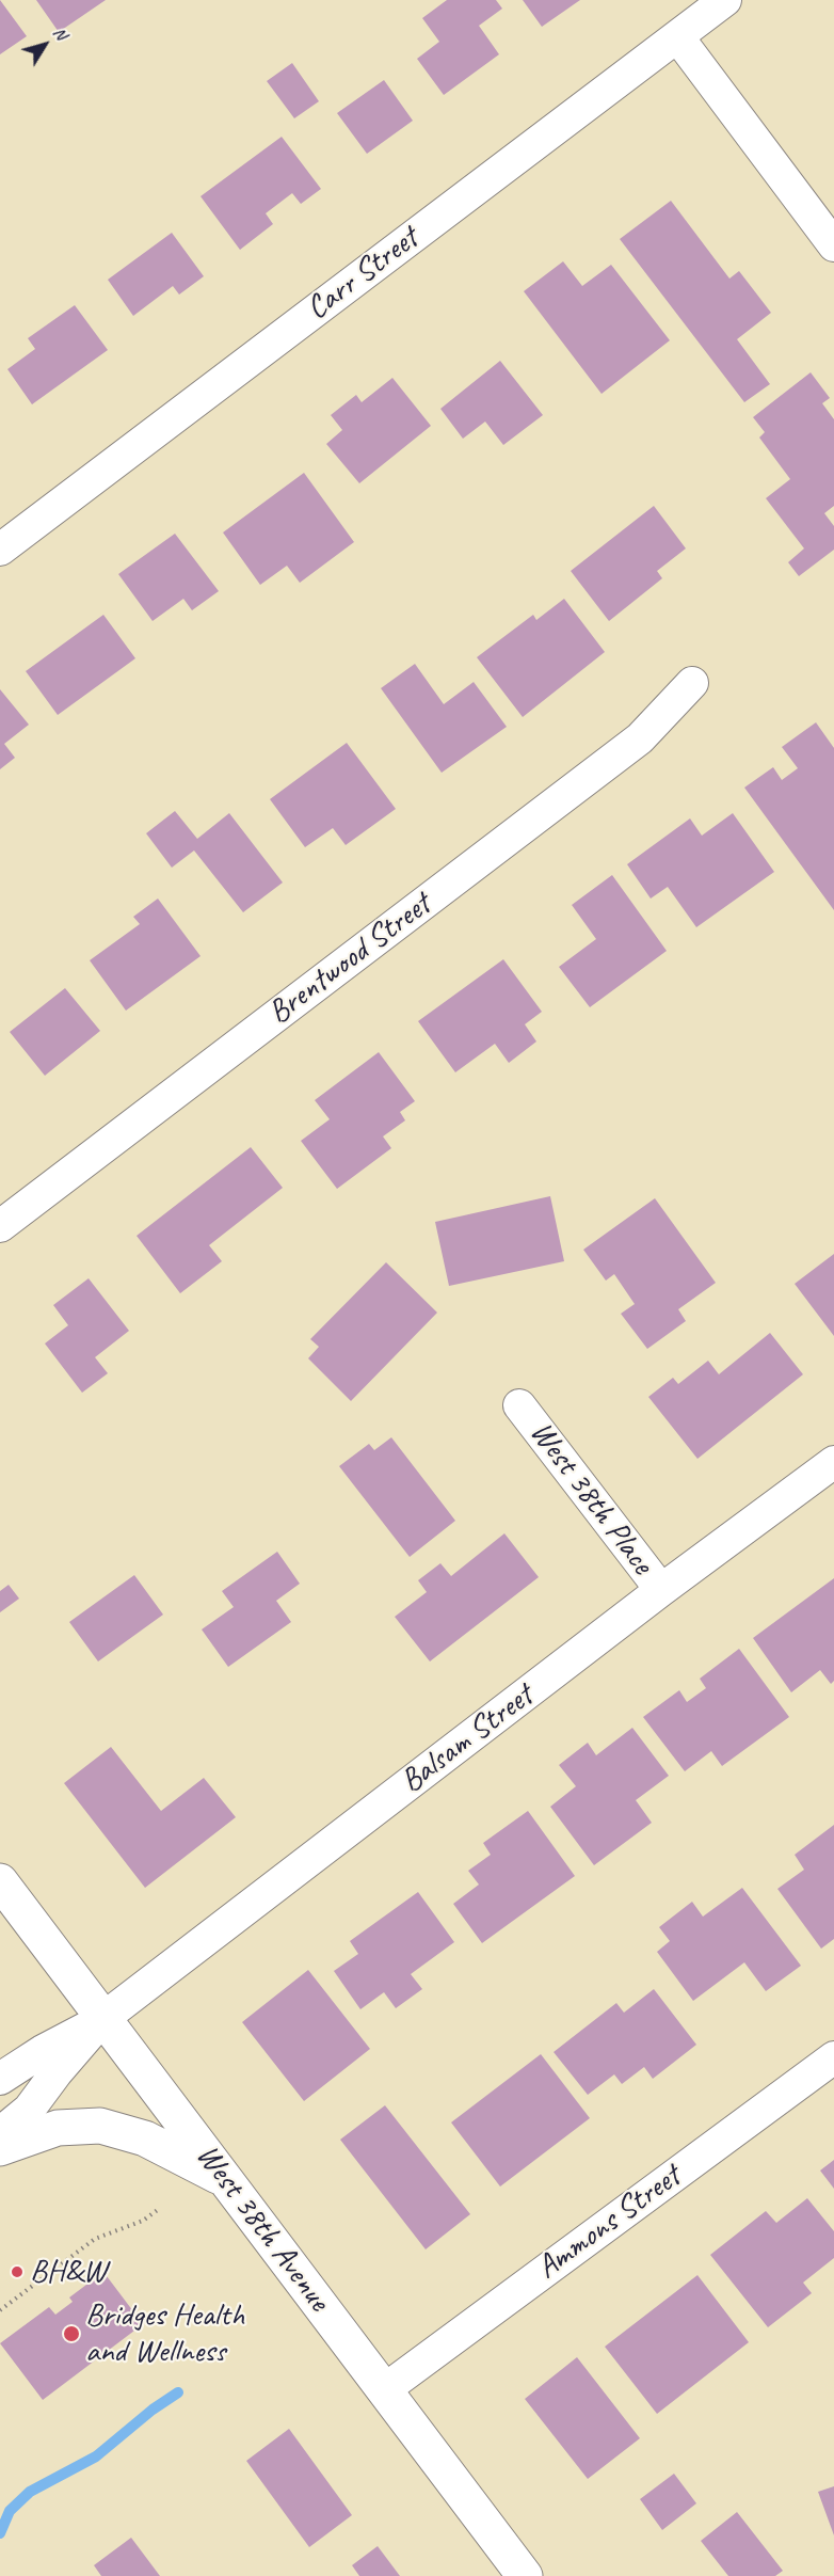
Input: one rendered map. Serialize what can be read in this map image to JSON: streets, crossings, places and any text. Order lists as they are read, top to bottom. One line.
{"streets":{"main road":["West 38th Avenue"],"street":["Carr Street","Brentwood Street","West 38th Place","Balsam Street","Ammons Street"]},"crossings":[["West 38th Place","Balsam Street"],["Balsam Street","West 38th Avenue"],["Ammons Street","West 38th Avenue"]],"places":["BH&W","Bridges Health and Wellness"],"north":"top right"}
